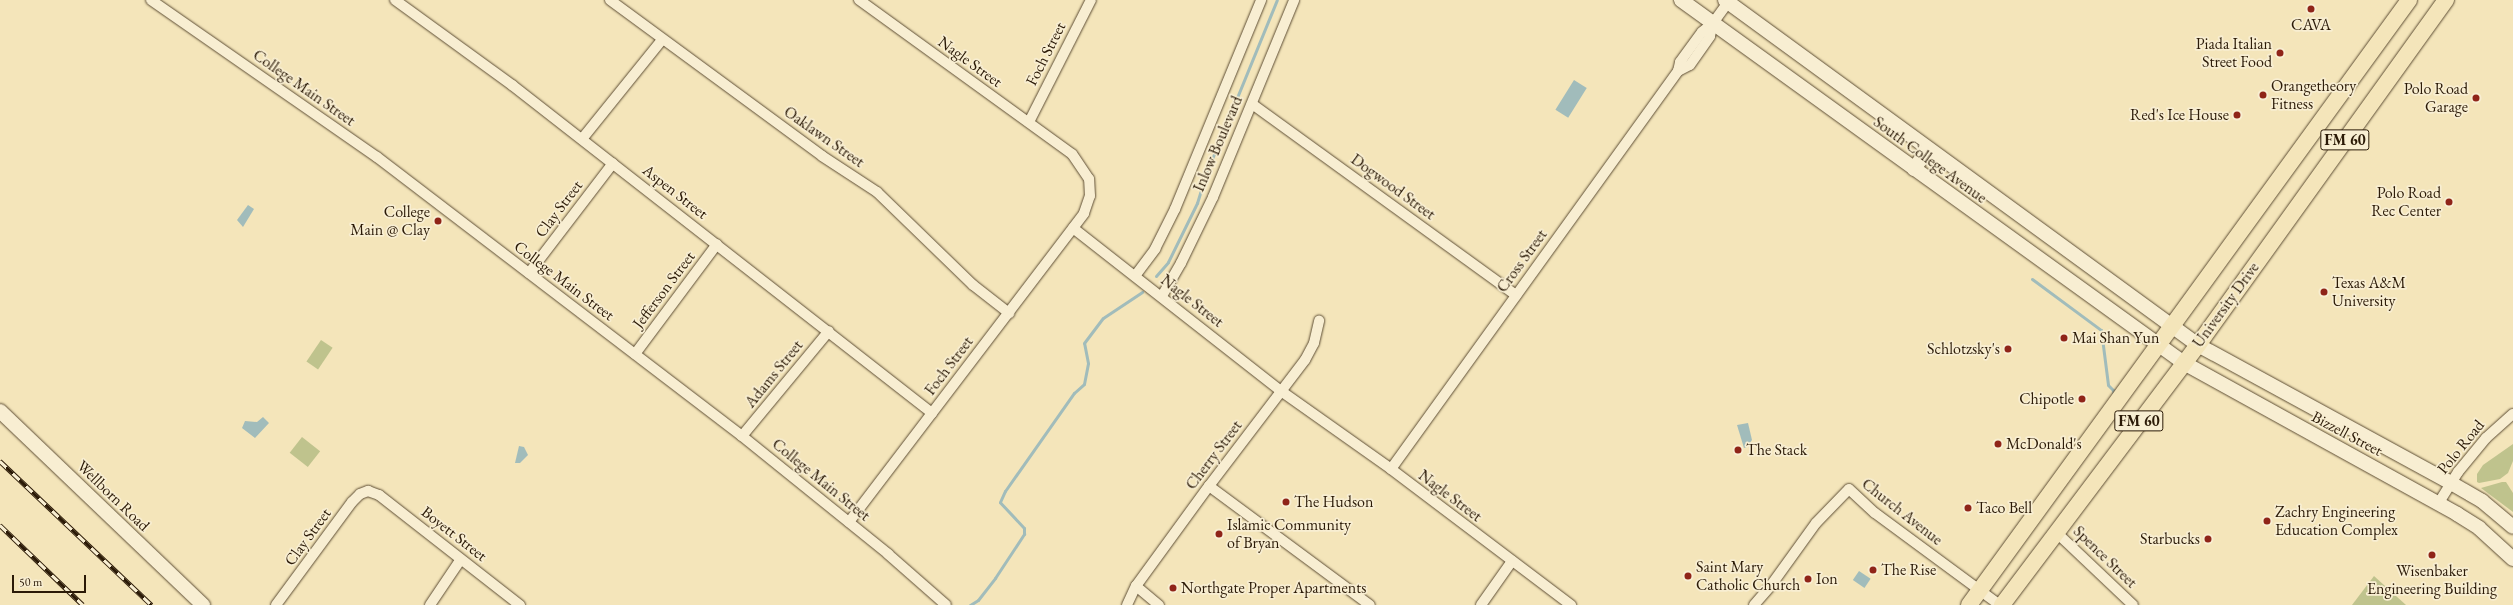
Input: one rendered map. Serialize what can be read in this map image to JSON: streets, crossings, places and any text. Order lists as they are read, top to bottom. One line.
{"streets":{"main road":["FM 60","South College Avenue","University Drive","Bizzell Street","Wellborn Road"],"street":["Foch Street","Nagle Street","College Main Street","Oaklawn Street","Inlow Boulevard","Dogwood Street","Aspen Street","Clay Street","Cross Street","Jefferson Street","Adams Street","Polo Road","Cherry Street","Church Avenue","Boyett Street","Spence Street"]},"crossings":[["Foch Street","Nagle Street"],["Foch Street","College Main Street"],["Foch Street","Oaklawn Street"],["Foch Street","Aspen Street"],["Nagle Street","Inlow Boulevard"],["Nagle Street","Cross Street"],["Nagle Street","Cherry Street"],["College Main Street","Clay Street"],["College Main Street","Jefferson Street"],["College Main Street","Adams Street"],["Inlow Boulevard","Dogwood Street"],["South College Avenue","Cross Street"],["South College Avenue","University Drive"],["South College Avenue","Bizzell Street"],["Dogwood Street","Cross Street"],["Aspen Street","Clay Street"],["Aspen Street","Jefferson Street"],["Aspen Street","Adams Street"],["Clay Street","Boyett Street"],["University Drive","Bizzell Street"],["University Drive","Church Avenue"],["University Drive","Spence Street"],["Bizzell Street","Polo Road"]],"places":["CAVA","Piada Italian Street Food","Orangetheory Fitness","Polo Road Garage","Red's Ice House","Polo Road Rec Center","College Main @ Clay","Texas A&M University","Mai Shan Yun","Schlotzsky's","Chipotle","McDonald's","The Stack","The Hudson","Taco Bell","Zachry Engineering Education Complex","Islamic Community of Bryan","Starbucks","Wisenbaker Engineering Building","The Rise","Saint Mary Catholic Church","Ion","Northgate Proper Apartments"],"scale_bar":"50 m"}
